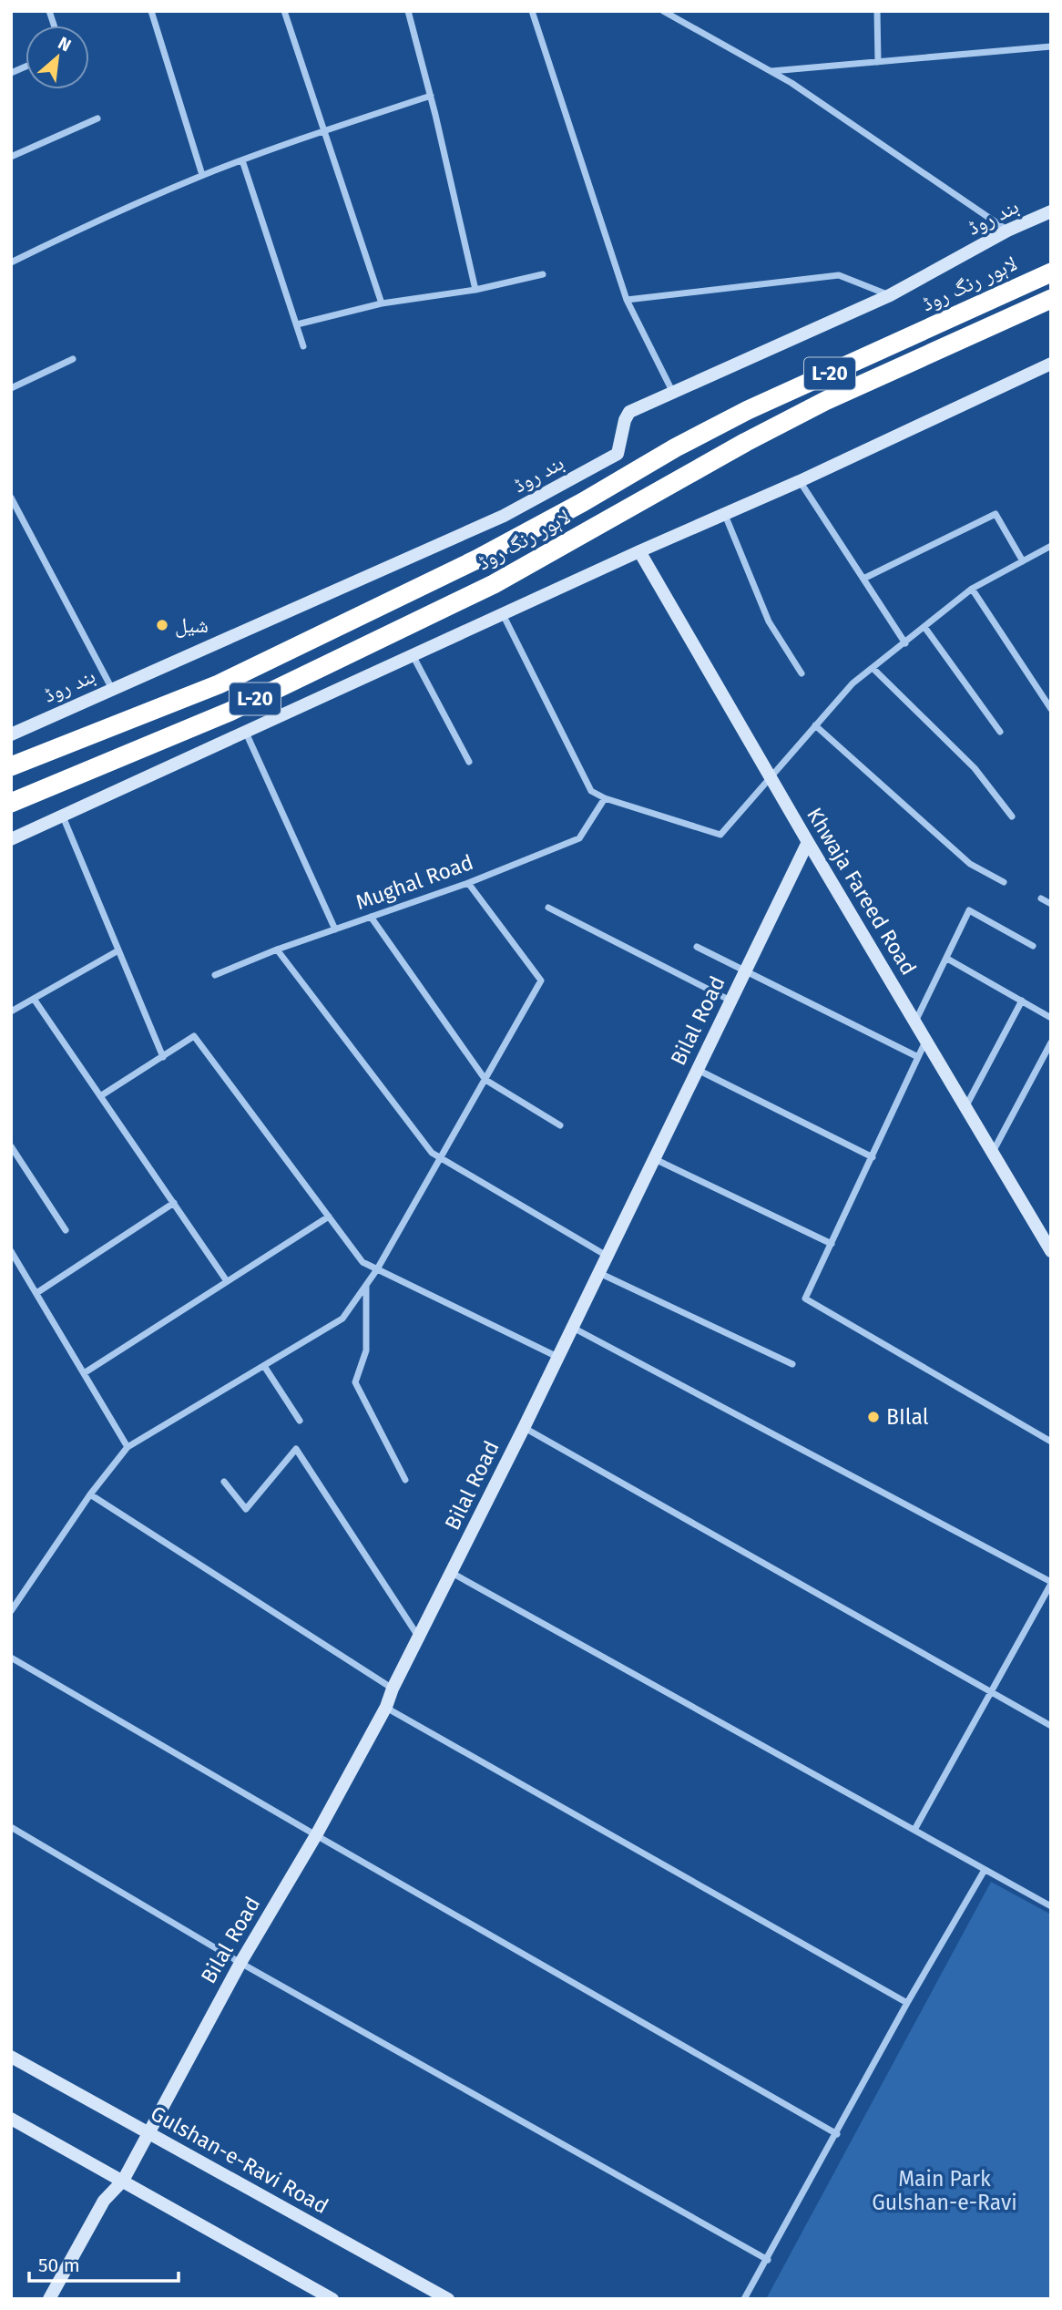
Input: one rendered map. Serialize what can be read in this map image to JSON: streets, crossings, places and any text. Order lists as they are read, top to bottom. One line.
{"streets":{"highway":["لاہور رنگ روڈ","L-20"],"main road":["بند روڈ","Khwaja Fareed Road","Bilal Road","Gulshan-e-Ravi Road"],"street":["Mughal Road"]},"crossings":[["Khwaja Fareed Road","Bilal Road"],["Bilal Road","Gulshan-e-Ravi Road"]],"parks":["Main Park Gulshan-e-Ravi"],"places":["شیل","BIlal"],"scale_bar":"50 m","north":"top right"}
